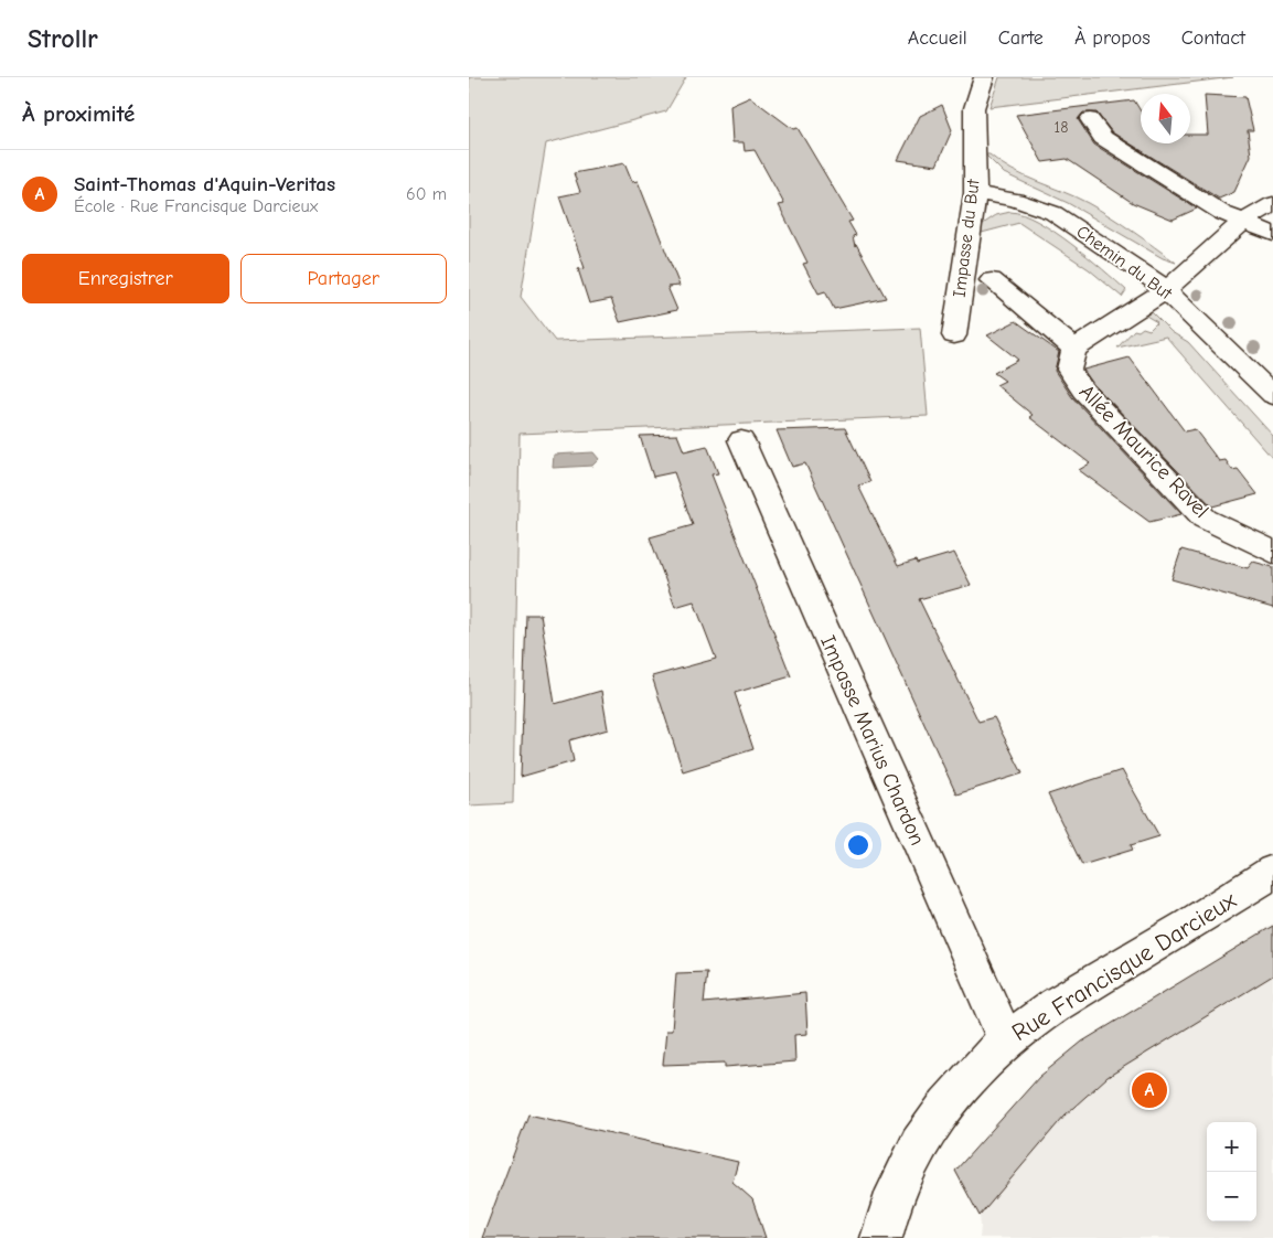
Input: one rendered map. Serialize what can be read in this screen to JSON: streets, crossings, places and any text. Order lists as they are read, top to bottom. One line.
{"streets":{"street":["Impasse du But","Chemin du But","Allée Maurice Ravel","Impasse Marius Chardon","Rue Francisque Darcieux"]},"crossings":[["Impasse du But","Chemin du But"],["Impasse Marius Chardon","Rue Francisque Darcieux"]],"house_numbers":["18"],"north":"top","page":{"header":"Strollr","nav":["Accueil","Carte","À propos","Contact"],"heading":"À proximité","list":[{"mark":"A","name":"Saint-Thomas d'Aquin-Veritas","note":"École · Rue Francisque Darcieux","value":"60 m"}],"buttons":["Enregistrer","Partager"],"pins":"A","map_buttons":["+","−"]}}
